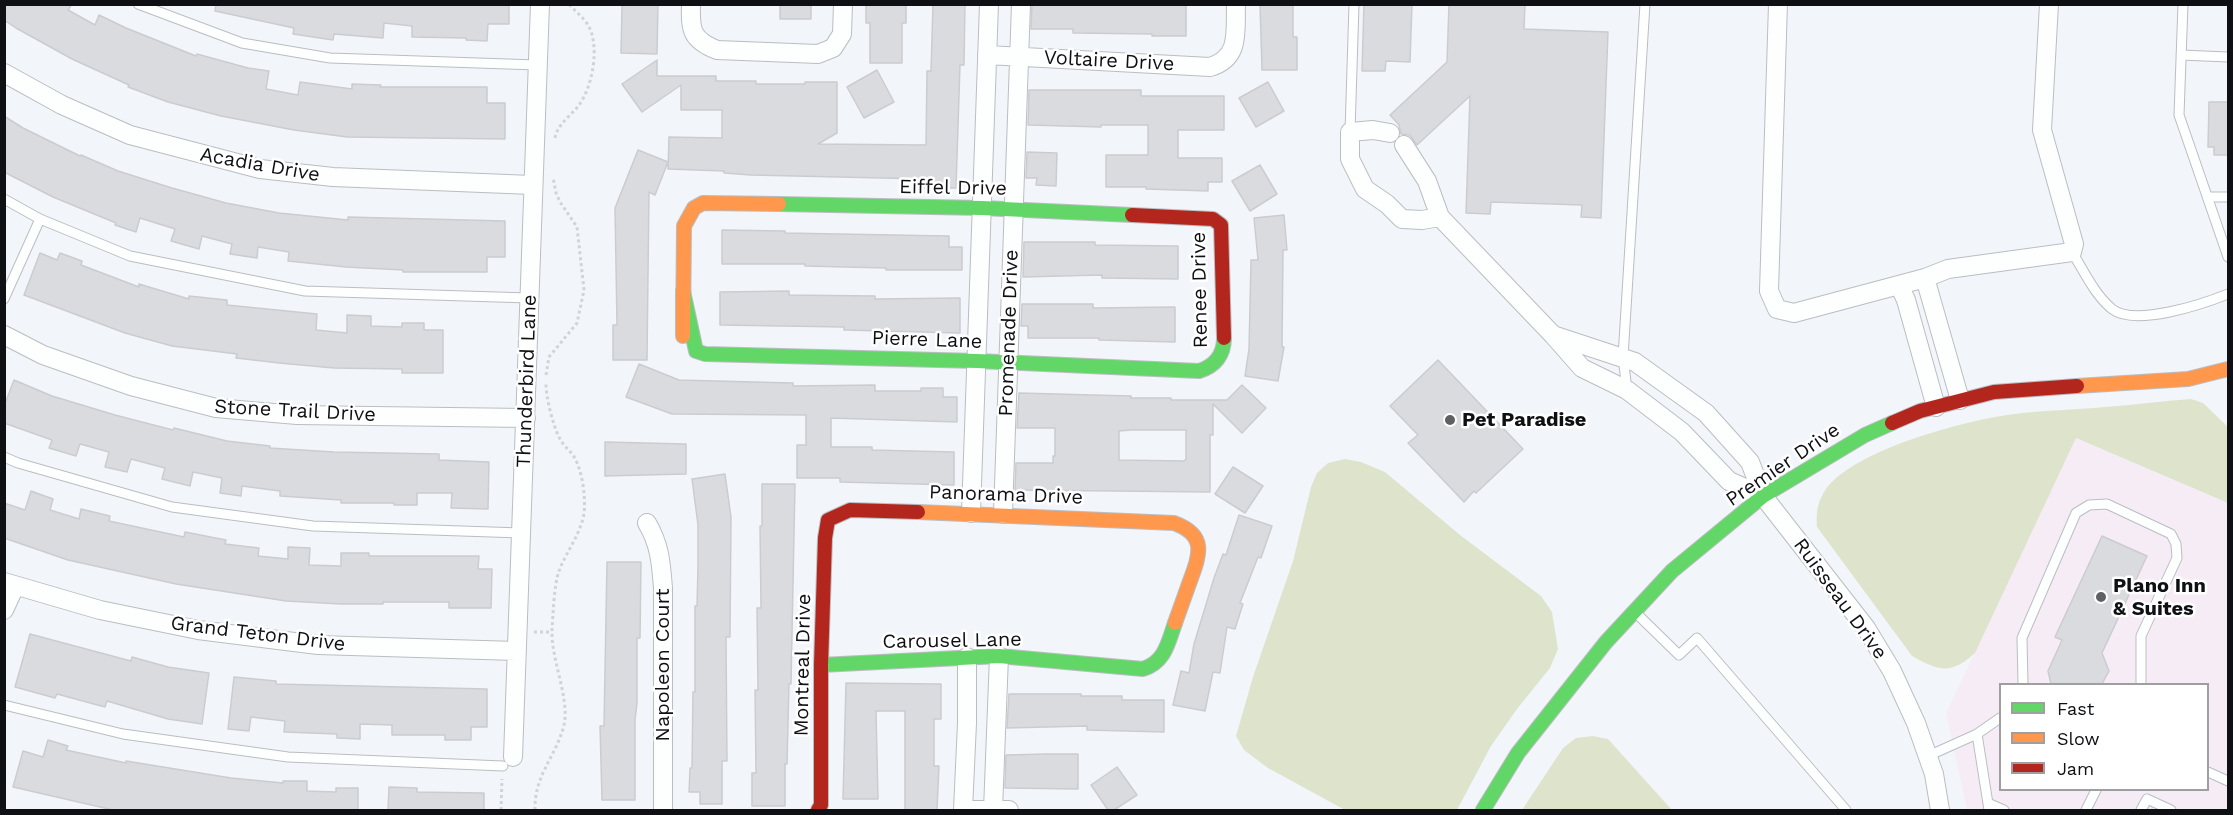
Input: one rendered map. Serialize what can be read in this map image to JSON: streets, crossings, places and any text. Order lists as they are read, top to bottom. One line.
{"streets":{"street":["Voltaire Drive","Acadia Drive","Eiffel Drive","Renee Drive","Promenade Drive","Pierre Lane","Thunderbird Lane","Stone Trail Drive","Premier Drive","Panorama Drive","Ruisseau Drive","Grand Teton Drive","Carousel Lane","Napoleon Court","Montreal Drive"]},"crossings":[["Voltaire Drive","Promenade Drive"],["Acadia Drive","Thunderbird Lane"],["Eiffel Drive","Renee Drive"],["Eiffel Drive","Promenade Drive"],["Eiffel Drive","Pierre Lane"],["Renee Drive","Pierre Lane"],["Promenade Drive","Pierre Lane"],["Promenade Drive","Panorama Drive"],["Thunderbird Lane","Stone Trail Drive"],["Thunderbird Lane","Grand Teton Drive"],["Premier Drive","Ruisseau Drive"],["Panorama Drive","Carousel Lane"],["Panorama Drive","Montreal Drive"],["Carousel Lane","Montreal Drive"]],"places":["Pet Paradise","Plano Inn & Suites"],"legend":["Fast","Slow","Jam"]}
